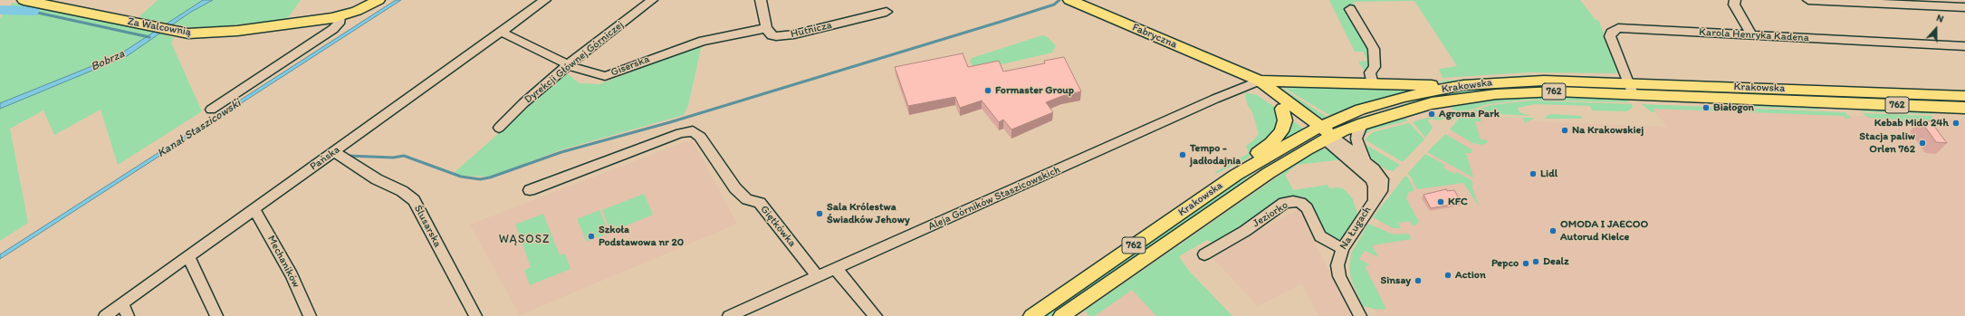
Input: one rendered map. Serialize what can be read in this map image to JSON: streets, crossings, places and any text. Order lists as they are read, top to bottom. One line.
{"streets":{"main road":["Za Walcownią","Fabryczna","Krakowska","762"],"street":["Hutnicza","Karola Henryka Kadena","Dyrekcji Głównej Górniczej","Giserska","Pańska","Aleja Górników Staszicowskich","Jeziorko","Ślusarska","Giętkówka","Na Ługach","Mechaników"]},"crossings":[["Hutnicza","Giserska"],["Karola Henryka Kadena","Krakowska"],["Fabryczna","Krakowska"],["Fabryczna","Aleja Górników Staszicowskich"],["Fabryczna","Na Ługach"],["Dyrekcji Głównej Górniczej","Giserska"],["Giserska","Pańska"],["Krakowska","Na Ługach"],["Pańska","Ślusarska"],["Pańska","Mechaników"],["Aleja Górników Staszicowskich","Giętkówka"],["Jeziorko","Na Ługach"]],"districts":["WĄSOSZ"],"water":["Bobrza","Kanał Staszicowski"],"places":["Formaster Group","Białogon","Agroma Park","Kebab Mido 24h","Na Krakowskiej","Stacja paliw Orlen 762","Tempo - jadłodajnia","Lidl","KFC","Sala Królestwa Świadków Jehowy","OMODA I JAECOO Autorud Kielce","Szkoła Podstawowa nr 20","Dealz","Pepco","Action","Sinsay"],"north":"top"}
